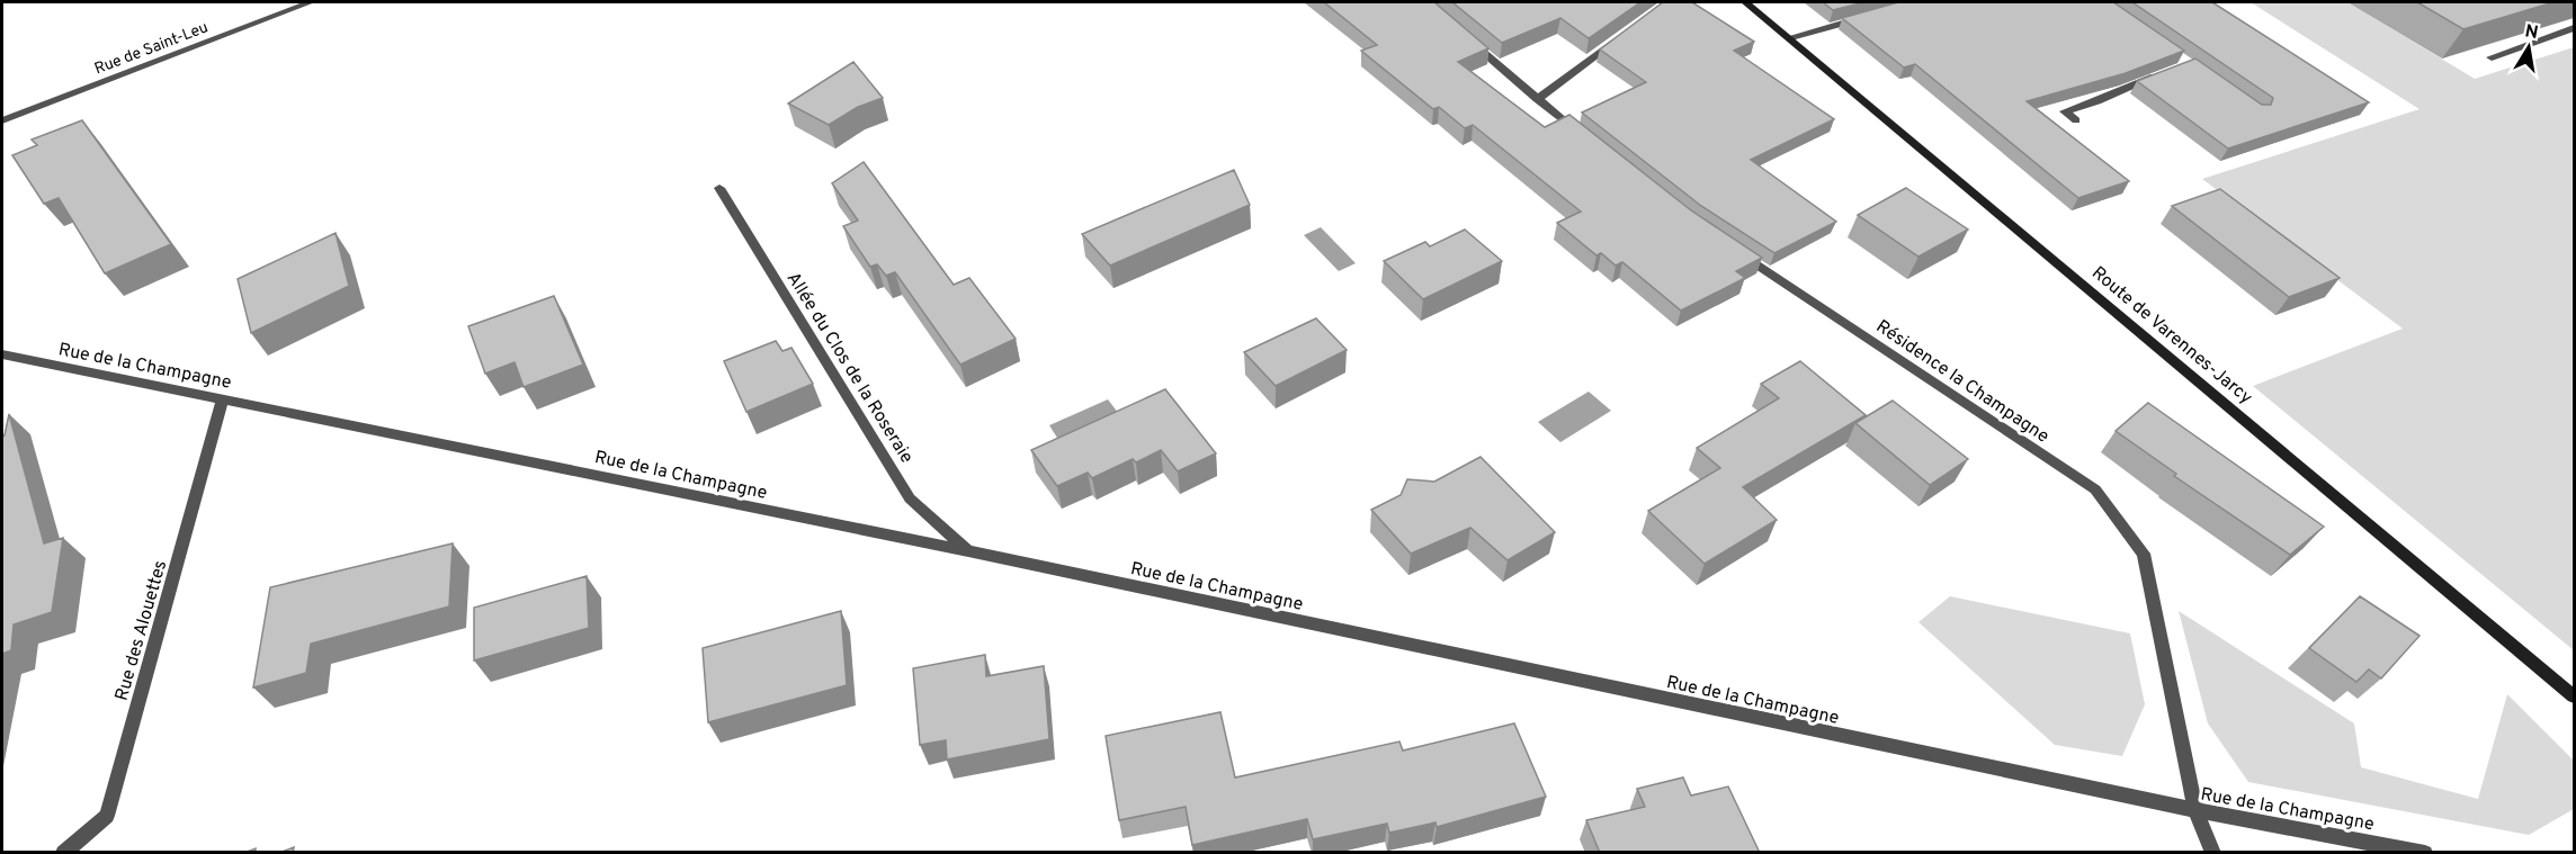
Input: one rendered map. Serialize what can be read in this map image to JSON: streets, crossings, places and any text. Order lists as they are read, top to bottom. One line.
{"streets":{"street":["Rue de Saint-Leu","Route de Varennes-Jarcy","Rue de la Champagne","Allée du Clos de la Roseraie","Résidence la Champagne","Rue des Alouettes"]},"crossings":[["Rue de la Champagne","Allée du Clos de la Roseraie"],["Rue de la Champagne","Résidence la Champagne"],["Rue de la Champagne","Rue des Alouettes"]],"north":"top"}
